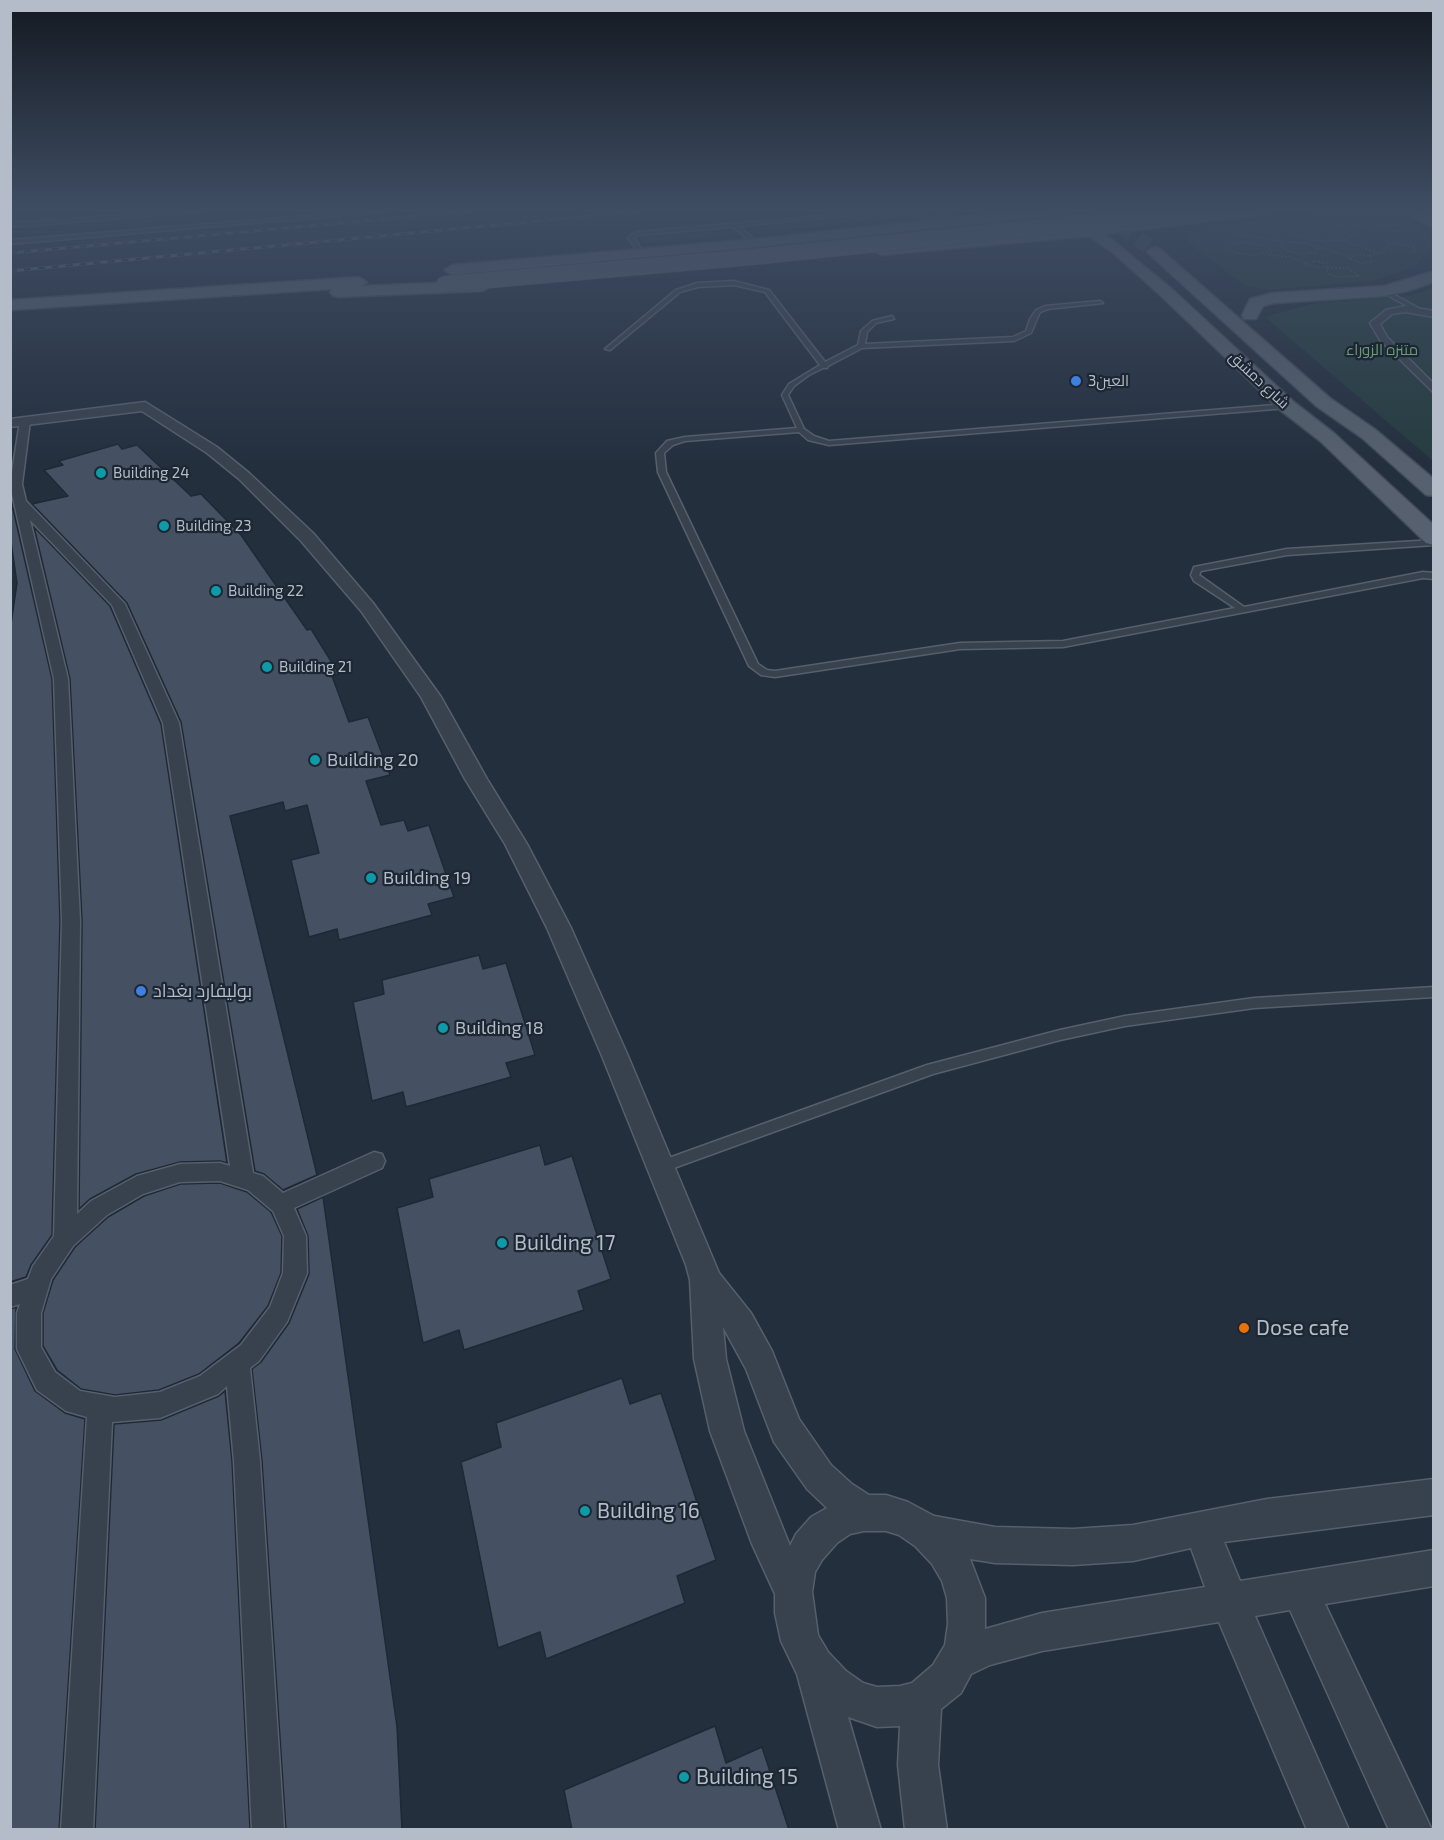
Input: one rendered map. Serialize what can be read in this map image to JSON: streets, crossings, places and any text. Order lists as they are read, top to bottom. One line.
{"streets":{"main road":["شارع دمشق"]},"parks":["متنزه الزوراء"],"places":["العين3","Building 24","Building 23","Building 22","Building 21","Building 20","Building 19","بوليفارد بغداد","Building 18","Building 17","Dose cafe","Building 16","Building 15"]}
